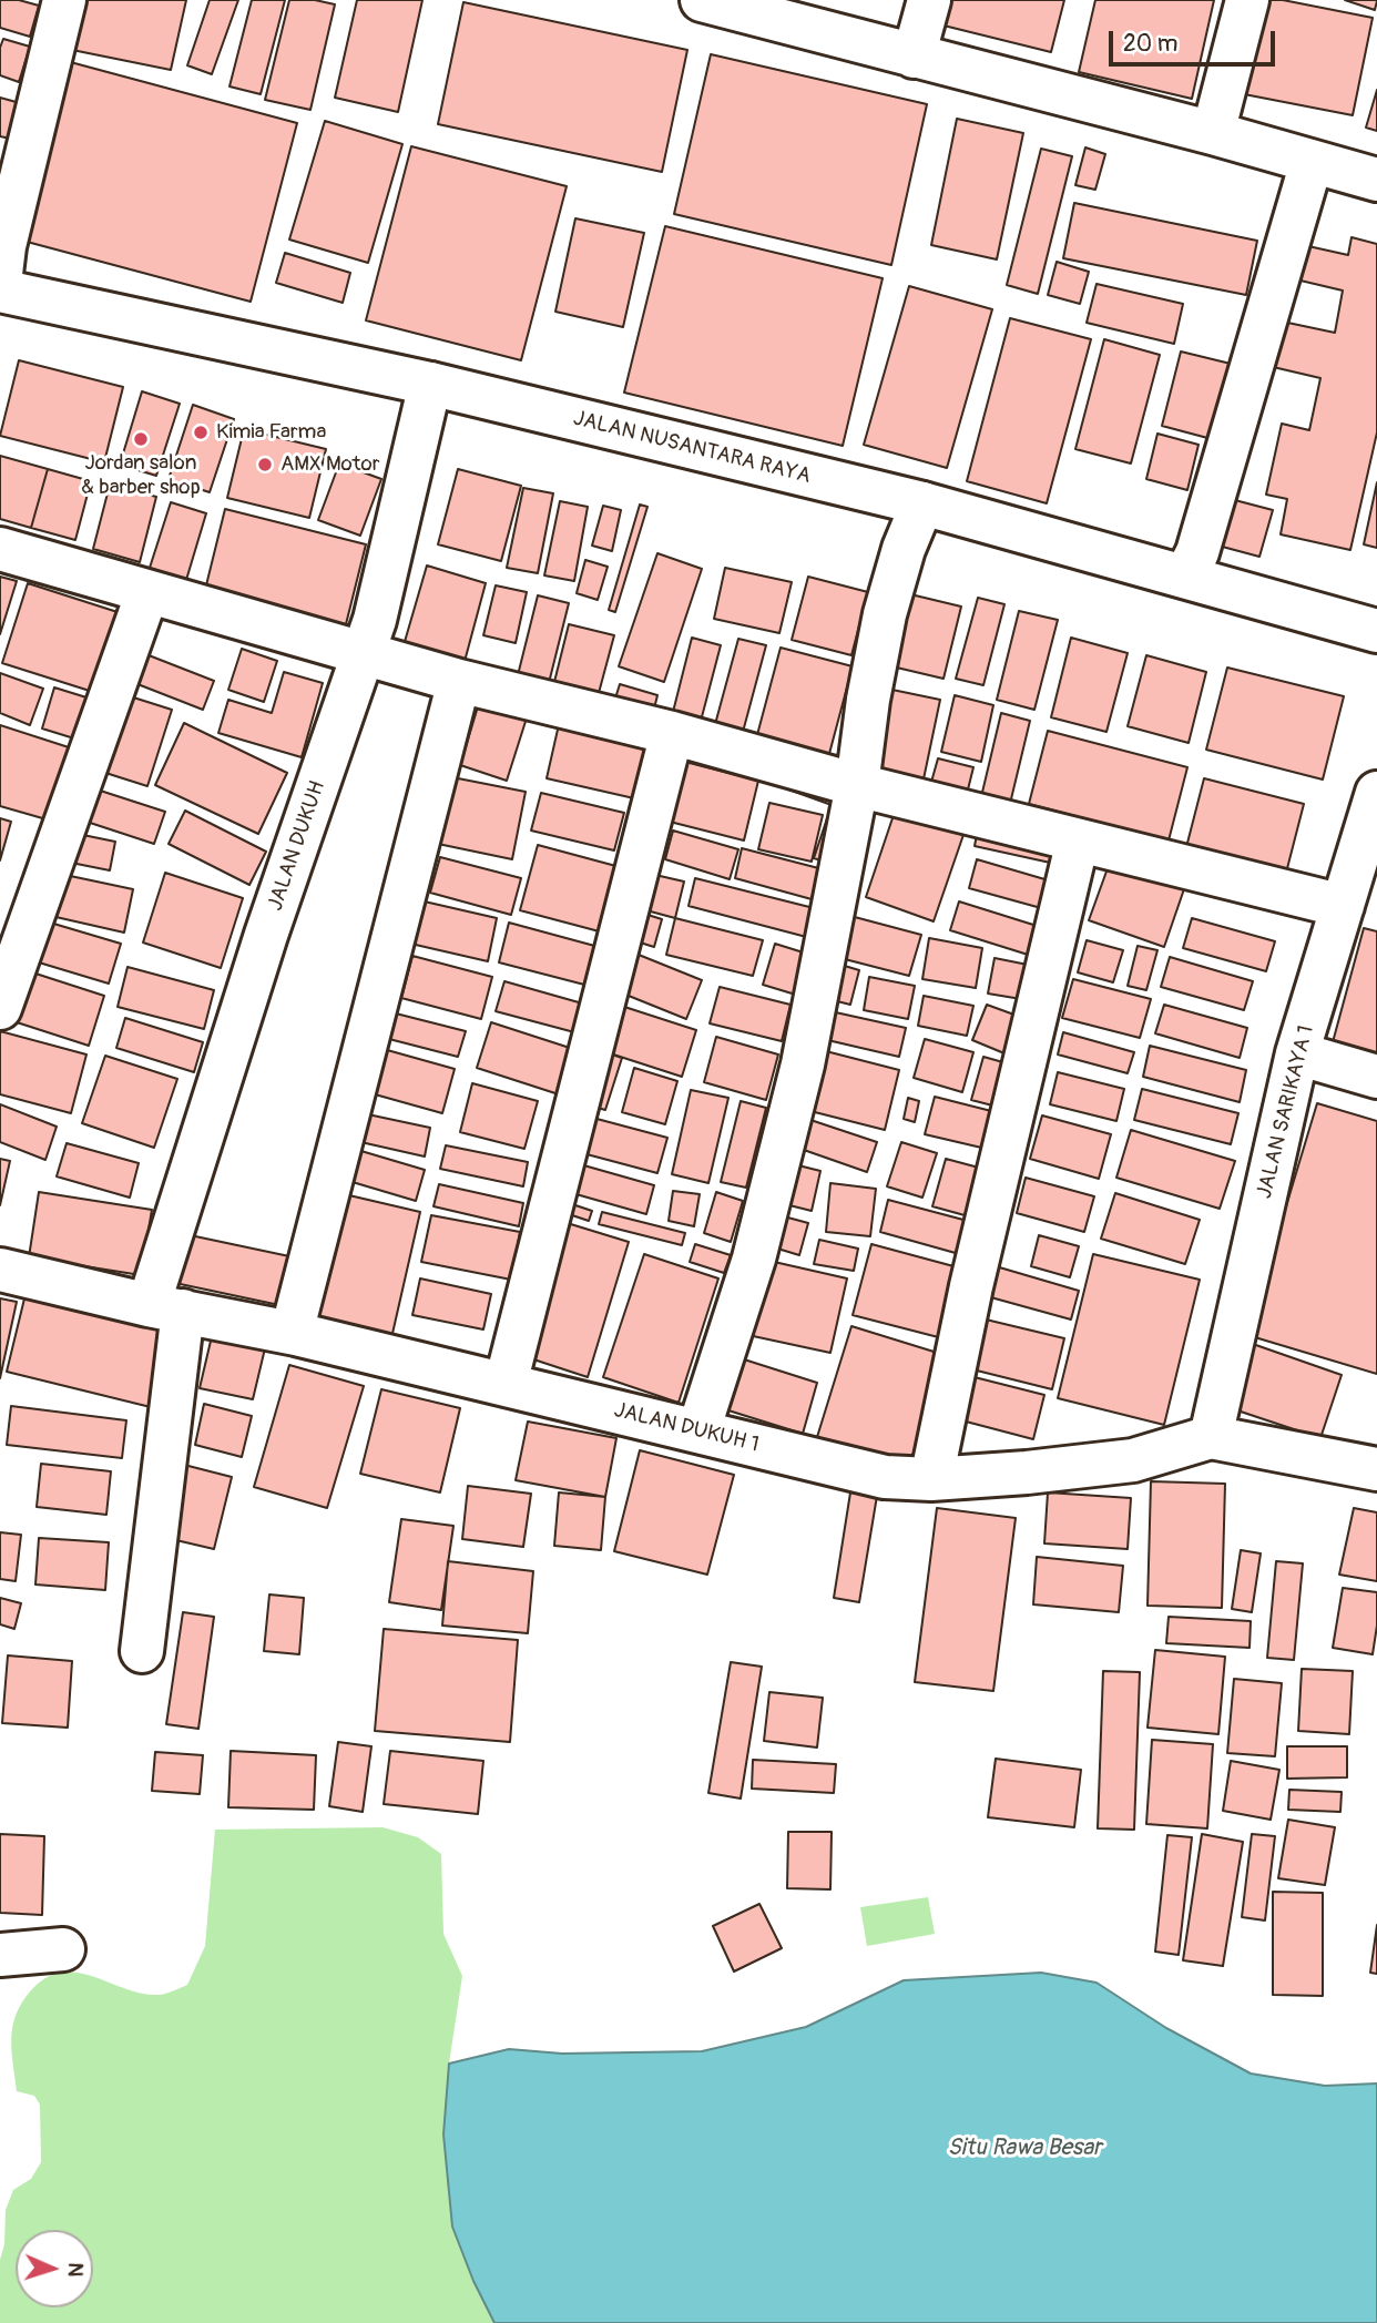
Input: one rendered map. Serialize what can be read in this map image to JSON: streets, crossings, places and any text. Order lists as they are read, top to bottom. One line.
{"streets":{"main road":["JALAN NUSANTARA RAYA","JALAN DUKUH","JALAN SARIKAYA 1","JALAN DUKUH 1"]},"crossings":[["JALAN NUSANTARA RAYA","JALAN DUKUH"],["JALAN DUKUH","JALAN DUKUH 1"],["JALAN SARIKAYA 1","JALAN DUKUH 1"]],"water":["Situ Rawa Besar"],"places":["Kimia Farma","Jordan salon & barber shop","AMX Motor"],"scale_bar":"20 m","north":"right"}
